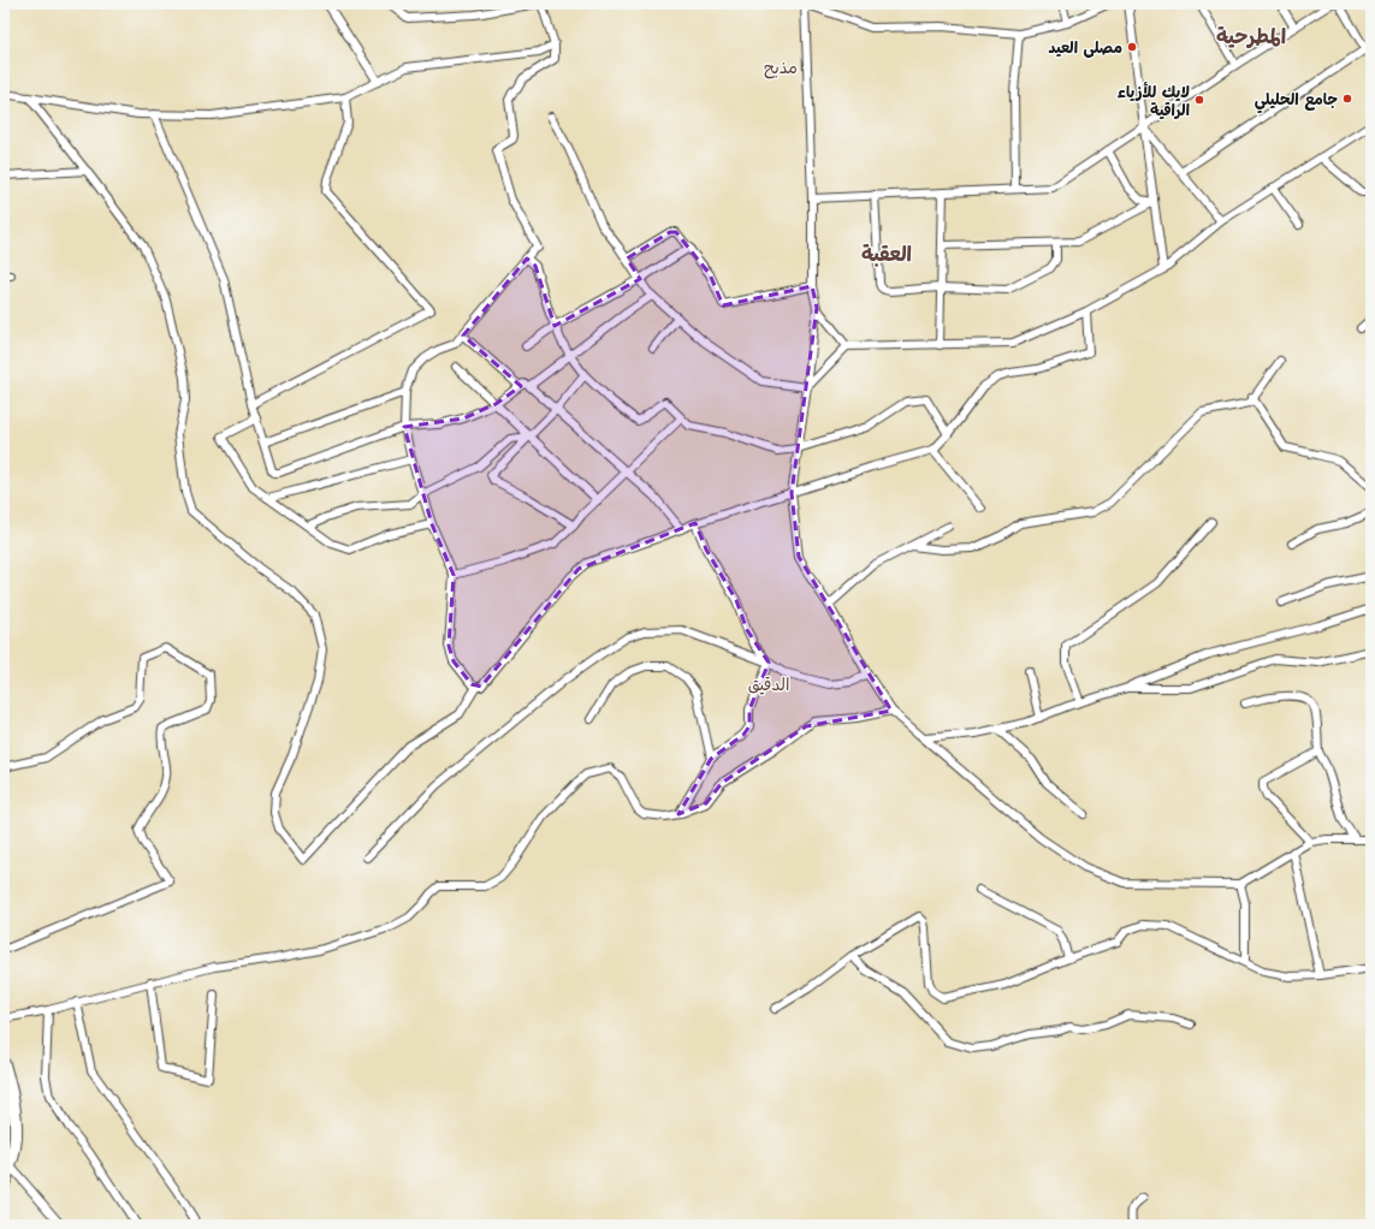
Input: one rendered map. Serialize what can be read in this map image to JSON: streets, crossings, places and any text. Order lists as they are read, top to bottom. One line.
{"districts":["المطرحية","مذبح","العقبة","الدقيق"],"places":["مصلى العيد","جامع الحليلي","لايك للأزياء الراقية"]}
